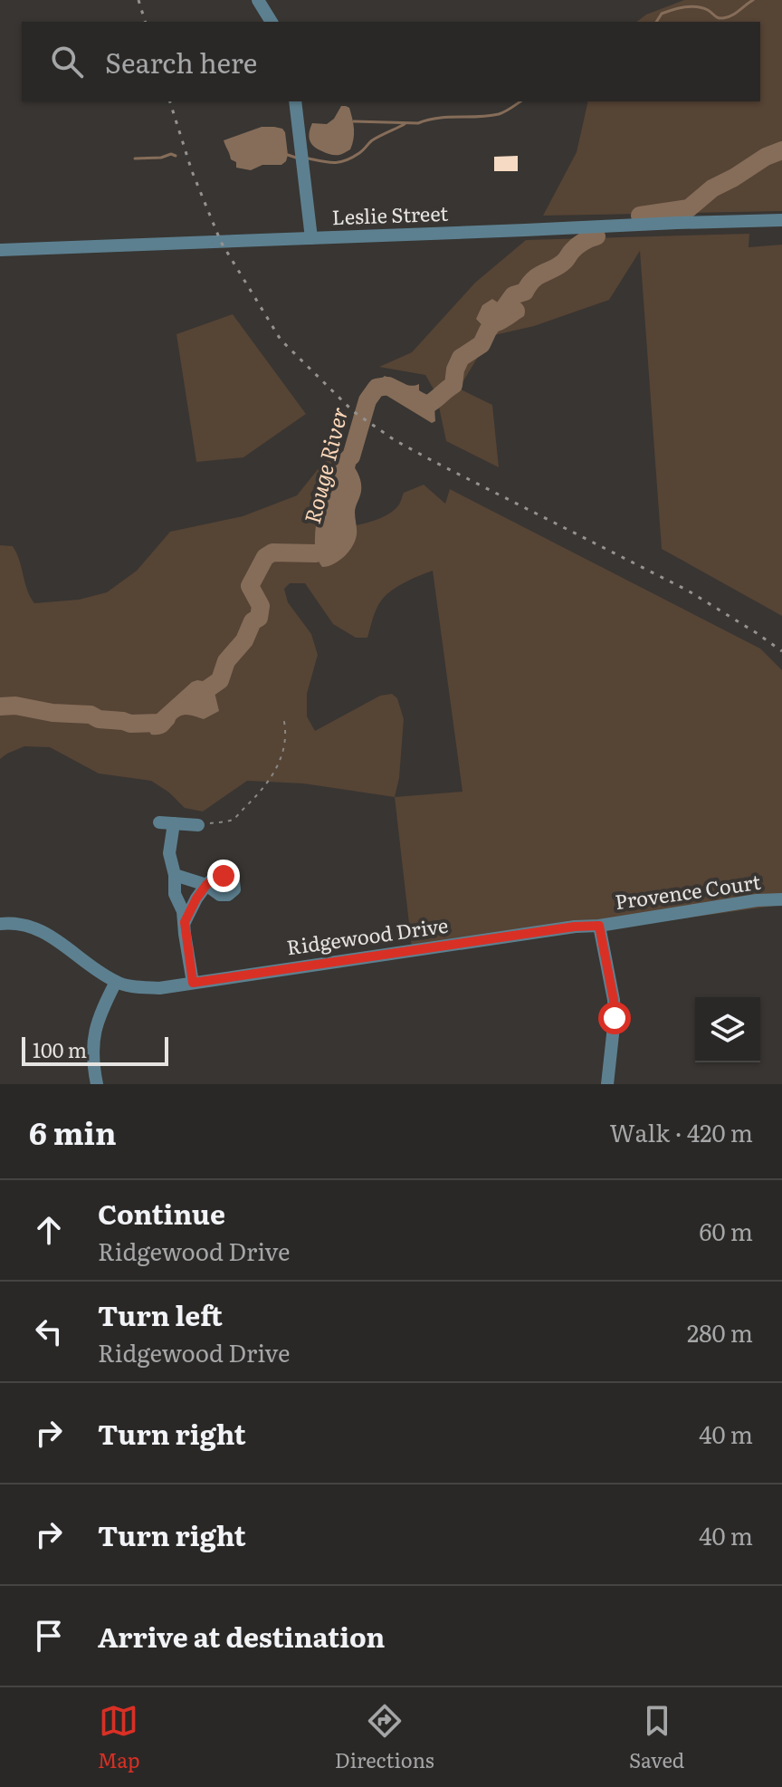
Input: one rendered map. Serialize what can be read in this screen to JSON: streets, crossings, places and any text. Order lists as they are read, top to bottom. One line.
{"streets":{"street":["Leslie Street","Provence Court","Ridgewood Drive"]},"crossings":[["Provence Court","Ridgewood Drive"]],"water":["Rouge River"],"scale_bar":"100 m","page":{"search":"Search here","scale":"100 m","heading":["6 min","Walk · 420 m"],"list":[["Continue","Ridgewood Drive","60 m"],["Turn left","Ridgewood Drive","280 m"],["Turn right","40 m"],["Turn right","40 m"],"Arrive at destination"],"nav":["Map","Directions","Saved"]}}
